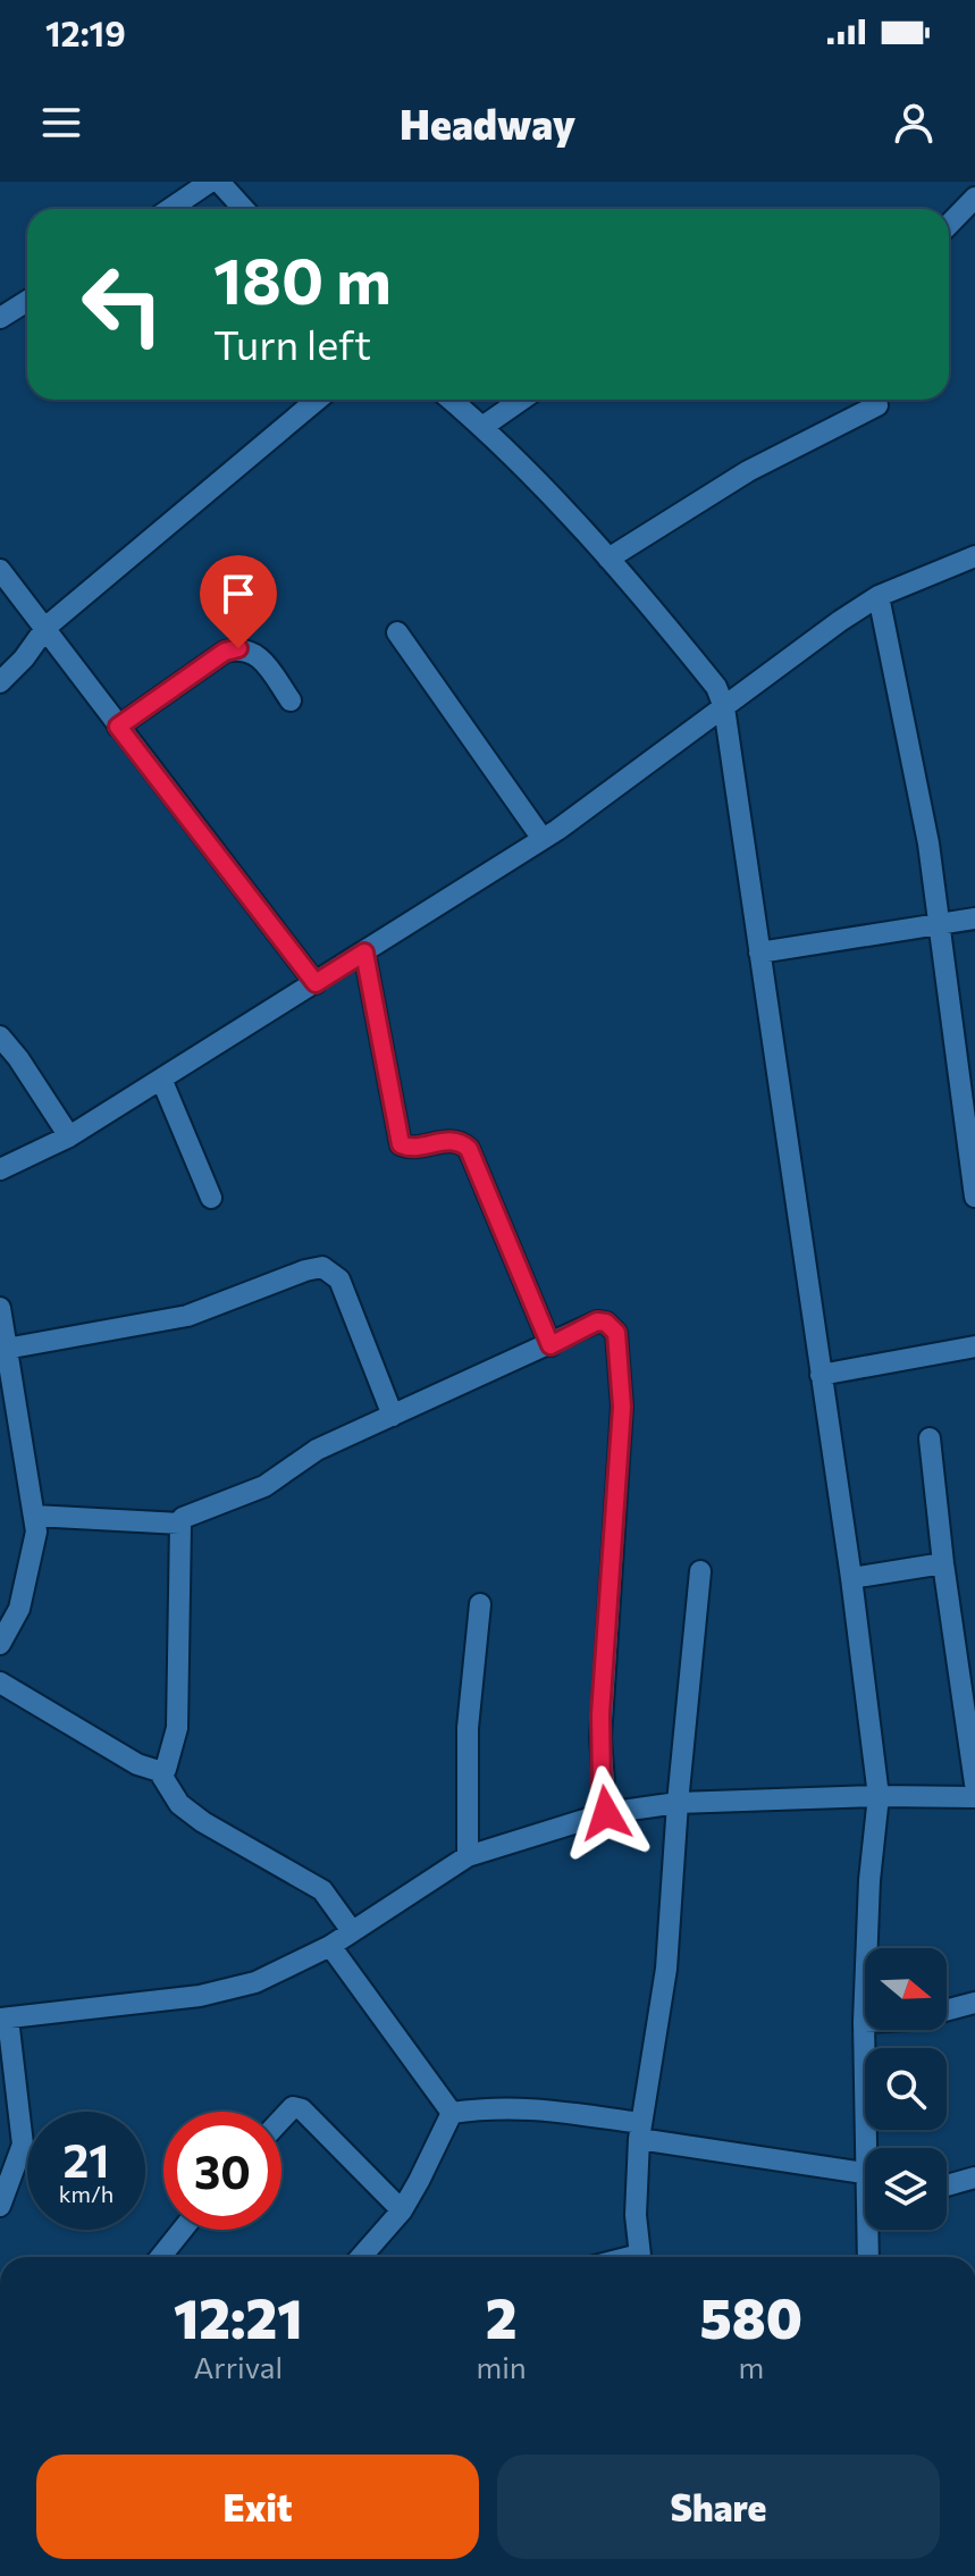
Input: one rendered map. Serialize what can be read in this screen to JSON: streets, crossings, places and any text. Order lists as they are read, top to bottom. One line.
{"north":"right","page":{"status":"12:19","header":"Headway","turn":["180 m","Turn left"],"speed":"21 km/h","limit":"30","eta":["12:21","Arrival","2","min","580","m"],"buttons":["Exit","Share"]}}
